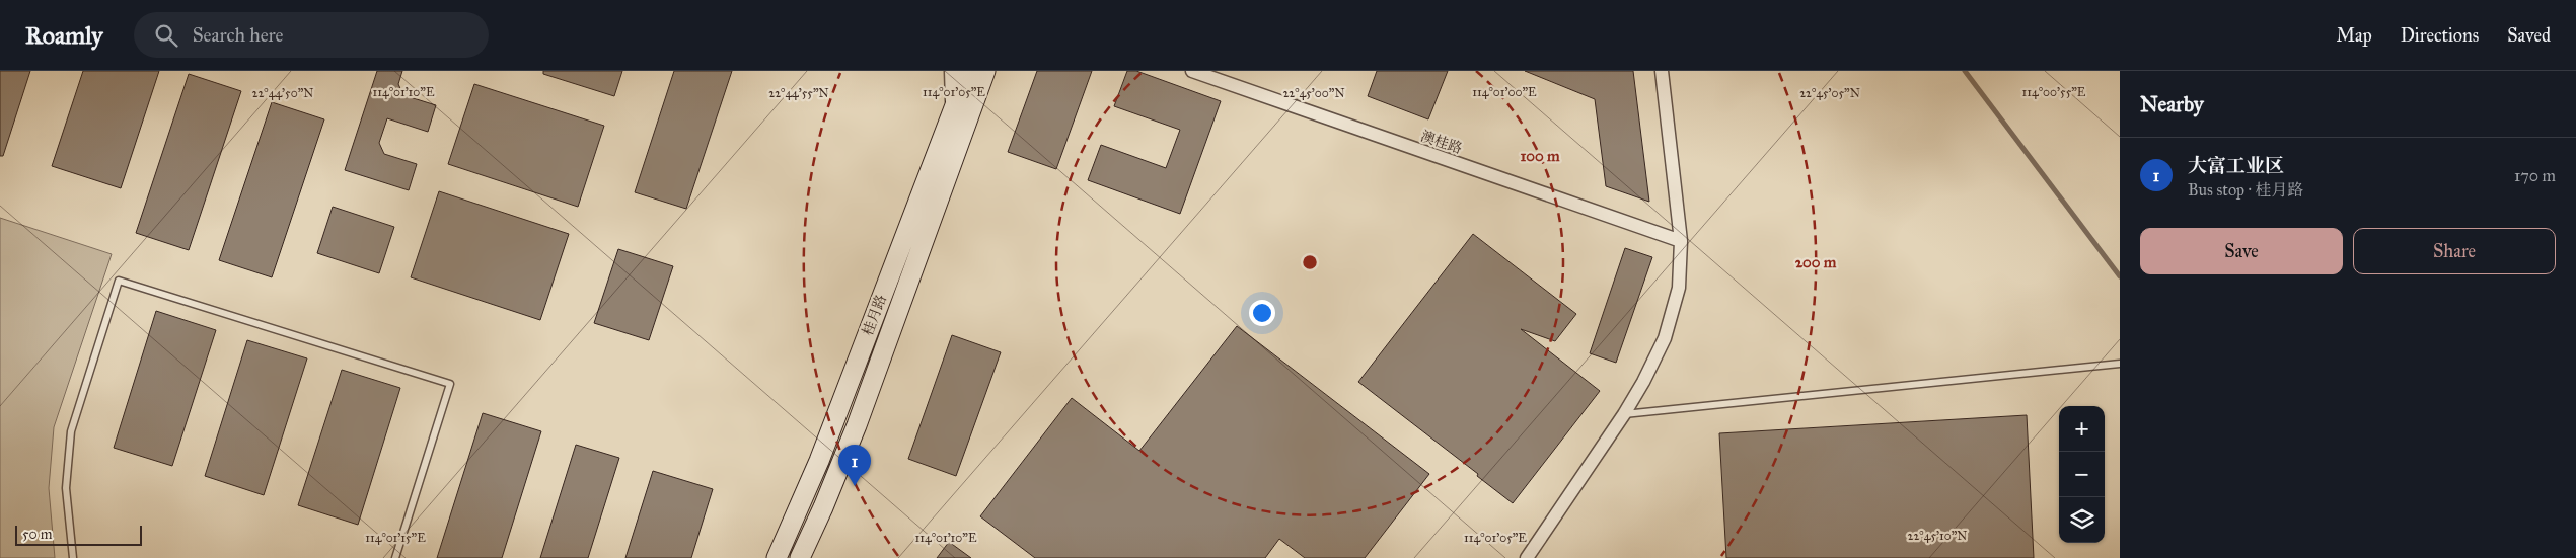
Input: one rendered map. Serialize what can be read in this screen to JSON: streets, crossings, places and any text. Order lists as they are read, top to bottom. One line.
{"streets":{"main road":["桂月路"],"street":["澳桂路"]},"scale_bar":"50 m","page":{"header":"Roamly","search":"Search here","nav":["Map","Directions","Saved"],"heading":"Nearby","list":[{"mark":"1","name":"大富工业区","note":"Bus stop · 桂月路","value":"170 m"}],"buttons":["Save","Share"],"map_buttons":["+","−"],"pins":"1","scale":"50 m"},"coordinates":["114°00'55\"E","114°01'10\"E","114°01'05\"E","114°01'00\"E","22°44'55\"N","22°44'50\"N","22°45'00\"N","22°45'05\"N","22°45'10\"N","114°01'15\"E"],"rings":["100 m","200 m"]}
